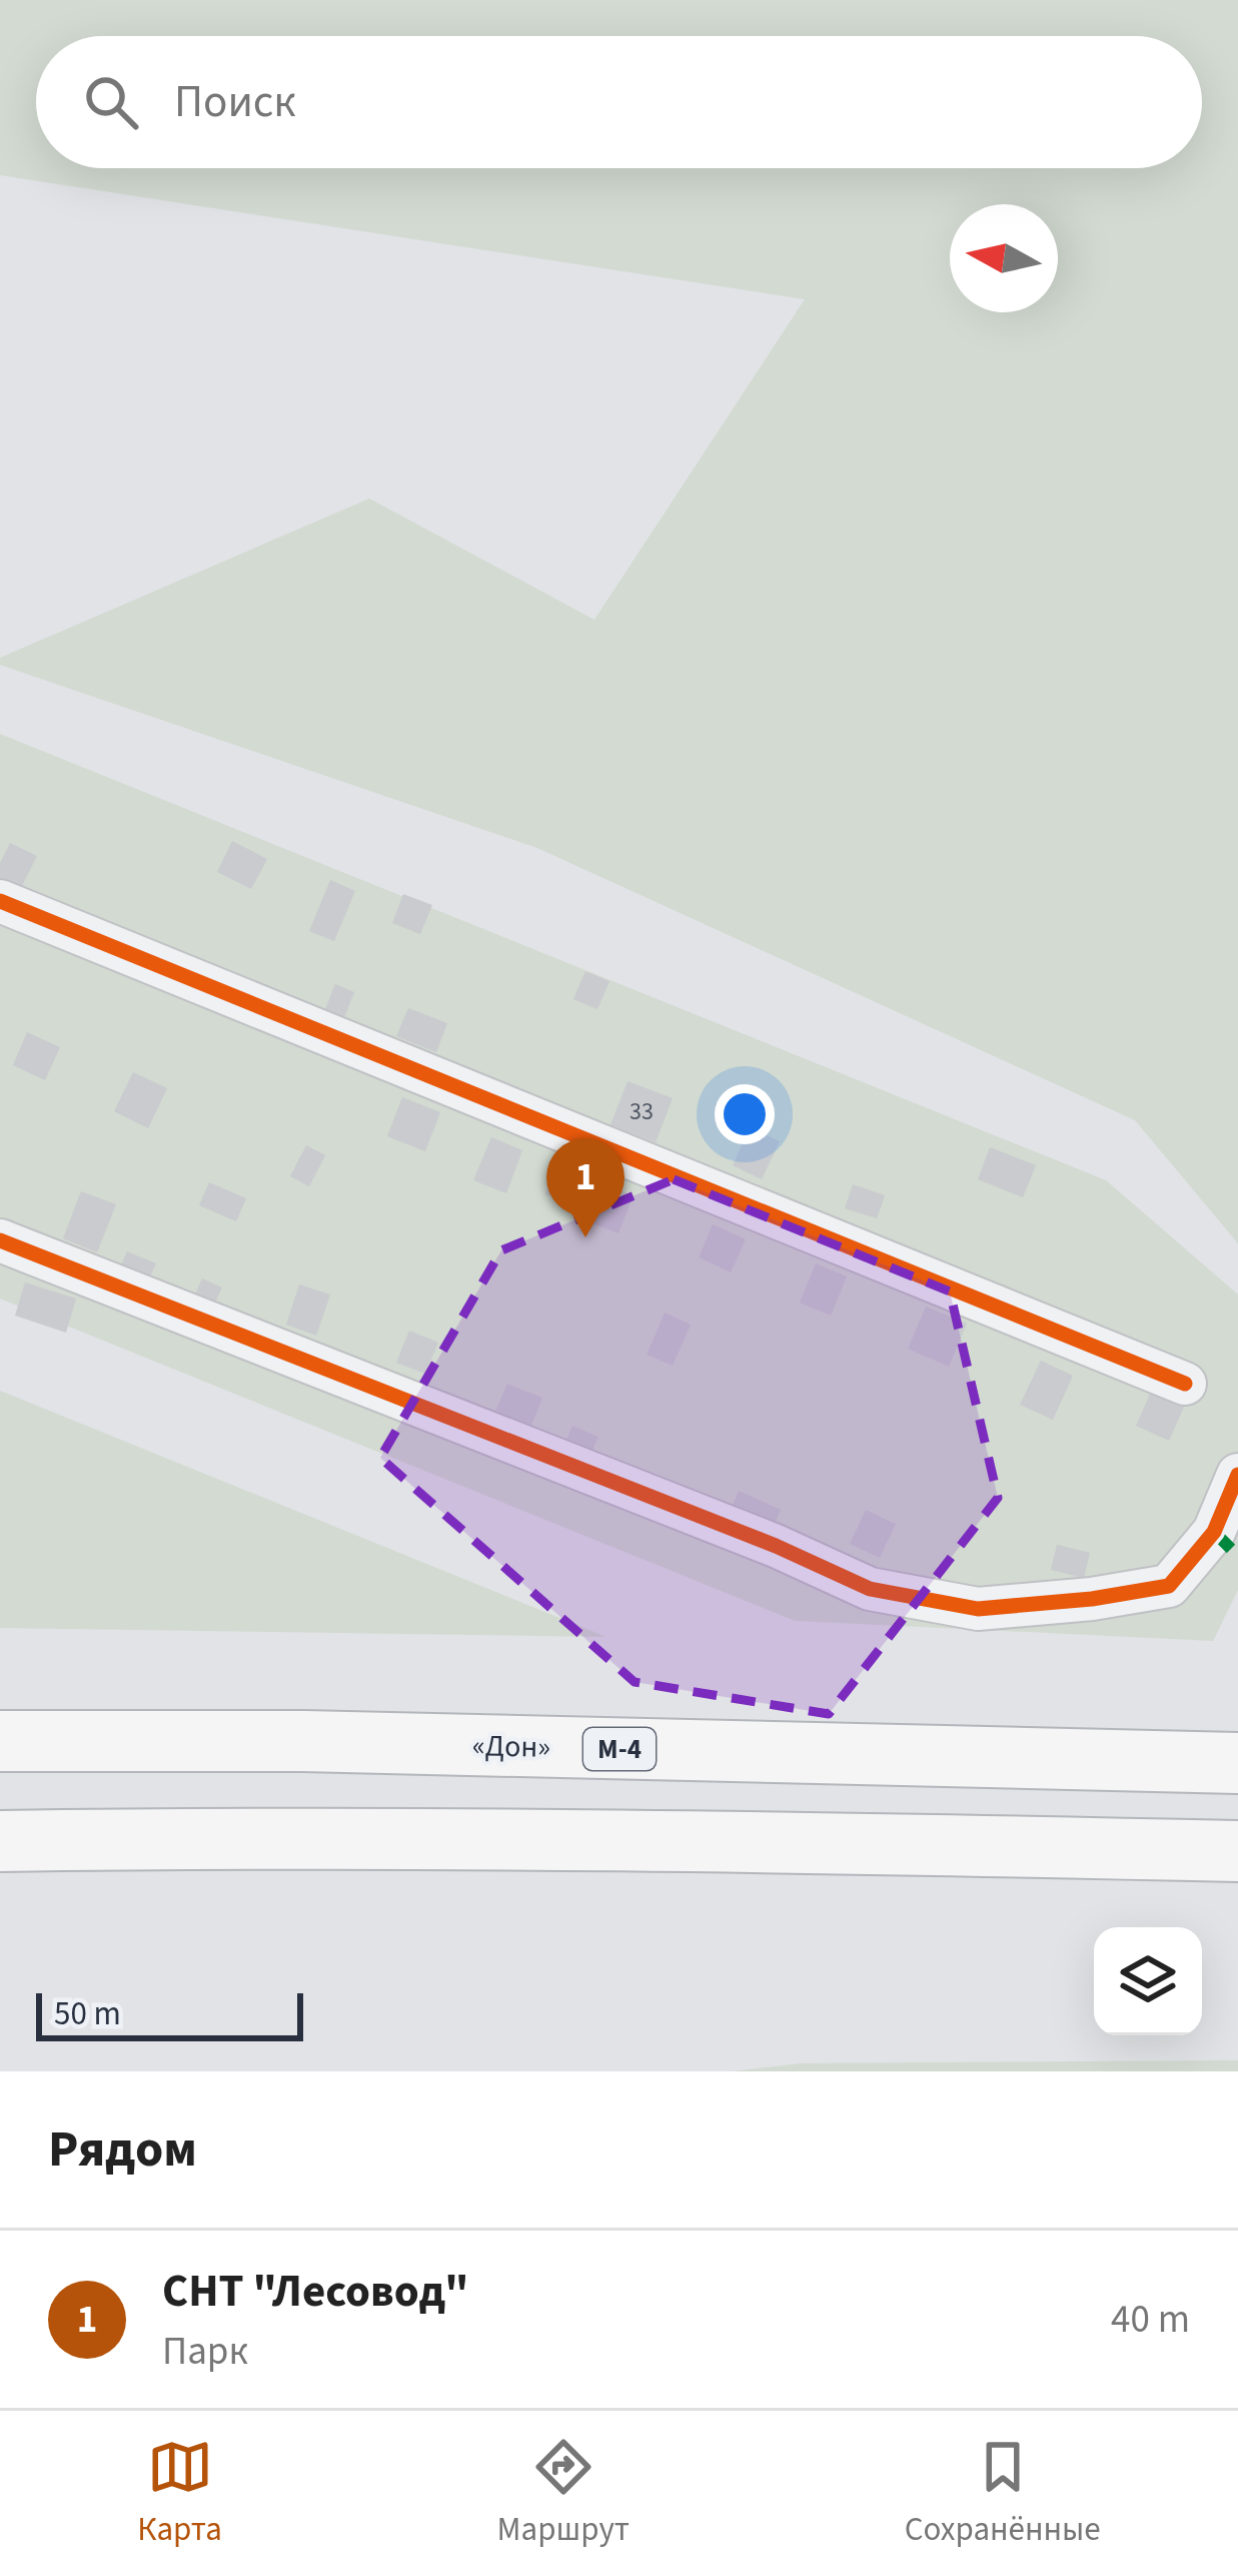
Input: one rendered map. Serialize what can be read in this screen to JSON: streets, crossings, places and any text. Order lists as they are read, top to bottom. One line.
{"streets":{"highway":["«Дон»","М-4"]},"house_numbers":["33"],"scale_bar":"50 m","north":"left","page":{"search":"Поиск","pins":"1","scale":"50 m","heading":"Рядом","list":[{"mark":"1","name":"СНТ \"Лесовод\"","note":"Парк","value":"40 m"}],"nav":["Карта","Маршрут","Сохранённые"]}}
